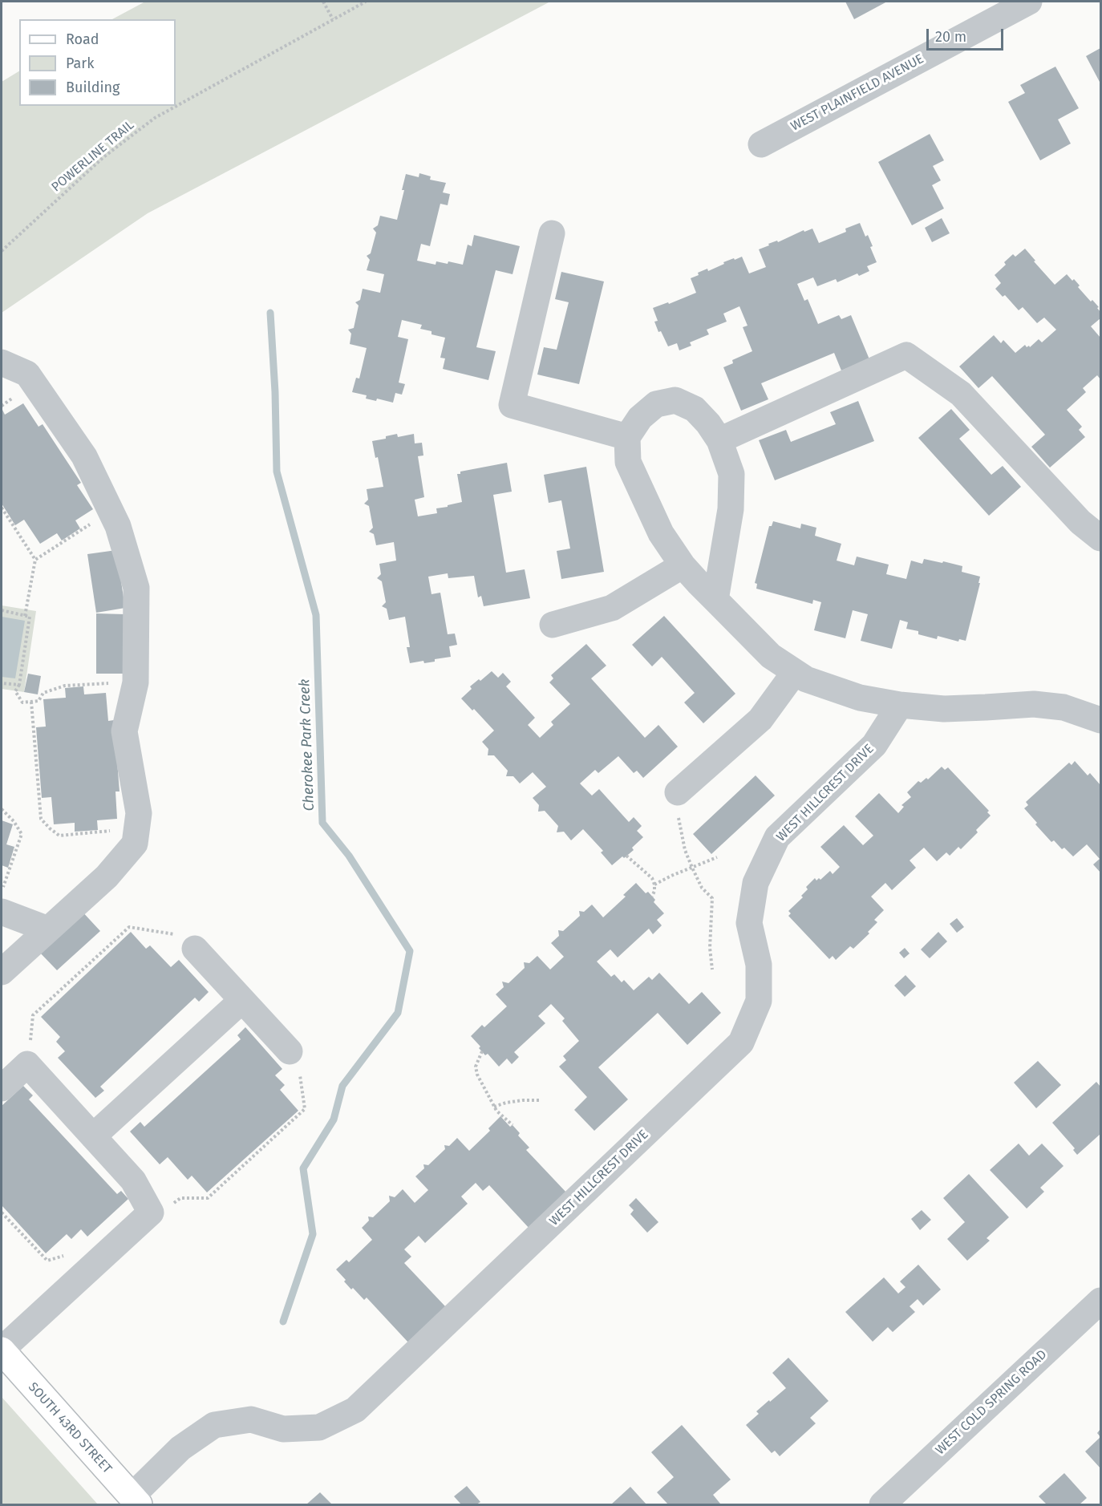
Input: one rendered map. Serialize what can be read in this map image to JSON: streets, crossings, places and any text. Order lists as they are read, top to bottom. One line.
{"streets":{"main road":["SOUTH 43RD STREET"],"street":["WEST PLAINFIELD AVENUE","WEST HILLCREST DRIVE","WEST COLD SPRING ROAD"],"path":["POWERLINE TRAIL"]},"crossings":[["WEST HILLCREST DRIVE","SOUTH 43RD STREET"]],"water":["Cherokee Park Creek"],"legend":["Road","Park","Building"],"scale_bar":"20 m"}
